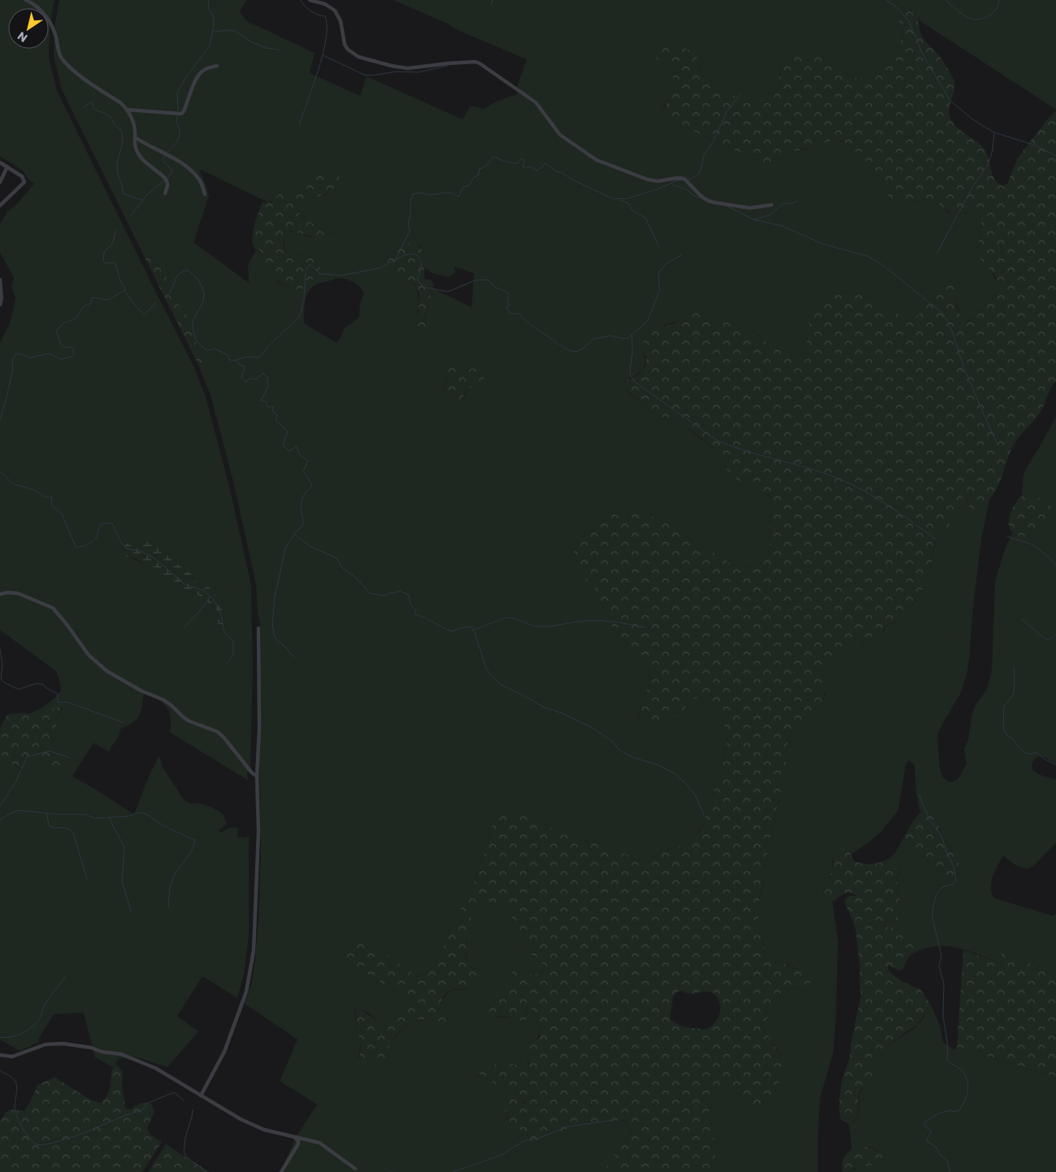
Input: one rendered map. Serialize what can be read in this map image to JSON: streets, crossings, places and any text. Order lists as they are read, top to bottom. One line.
{"north":"bottom left"}
